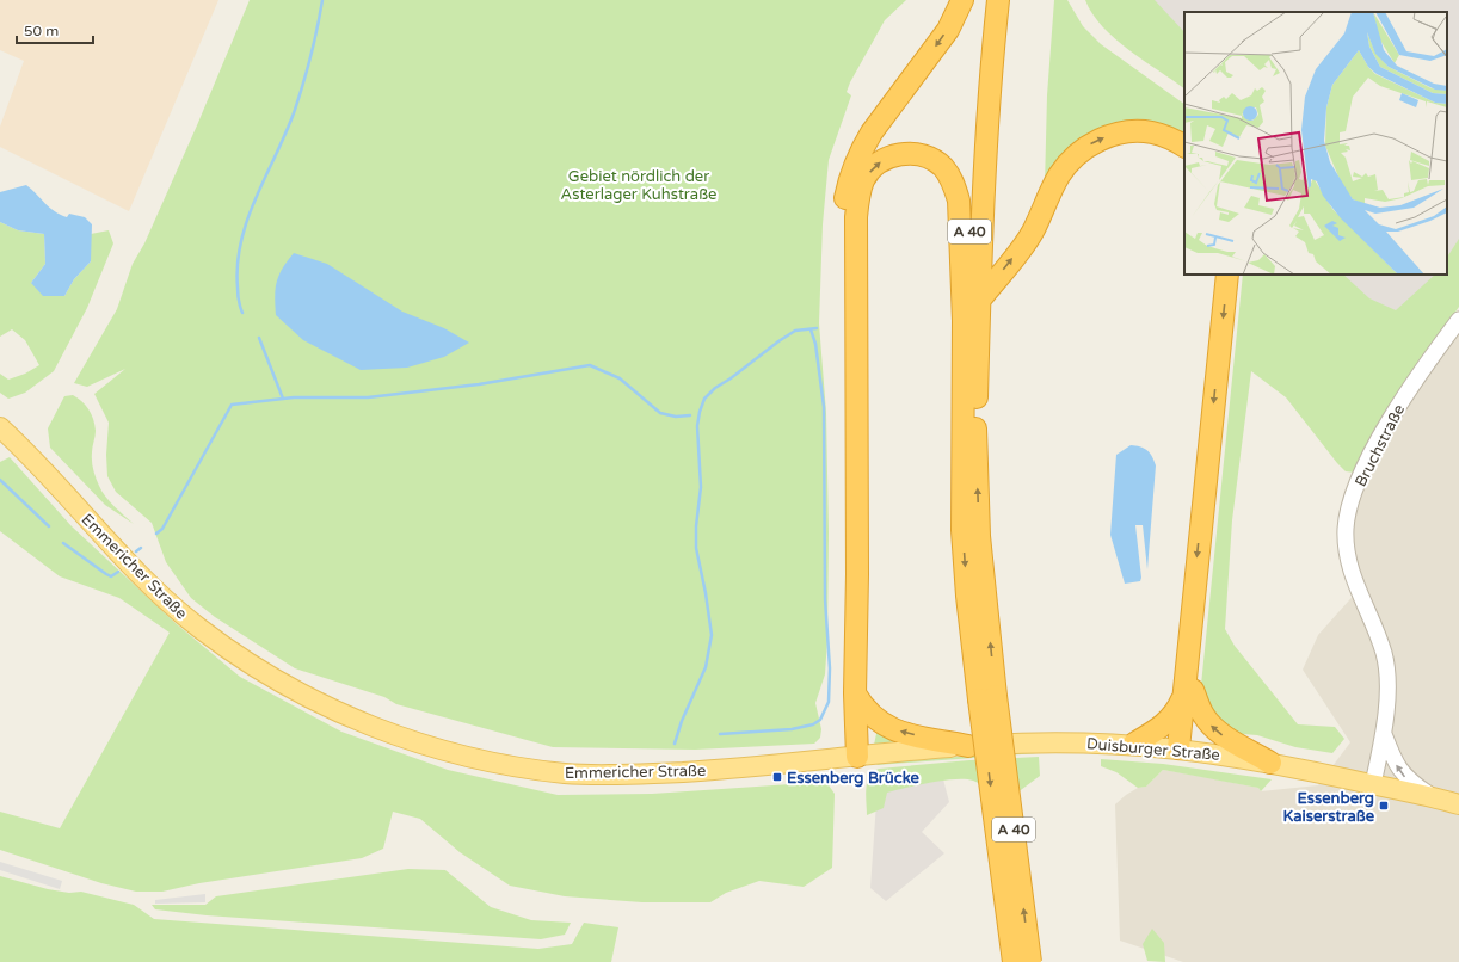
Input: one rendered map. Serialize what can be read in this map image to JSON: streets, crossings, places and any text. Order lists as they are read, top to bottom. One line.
{"streets":{"highway":["A 40"],"main road":["Emmericher Straße","Duisburger Straße"],"street":["Bruchstraße"]},"crossings":[["Bruchstraße","Duisburger Straße"],["Emmericher Straße","Duisburger Straße"]],"parks":["Gebiet nördlich der Asterlager Kuhstraße"],"places":{"transit":["Essenberg Brücke","Essenberg Kaiserstraße"]},"scale_bar":"50 m"}
